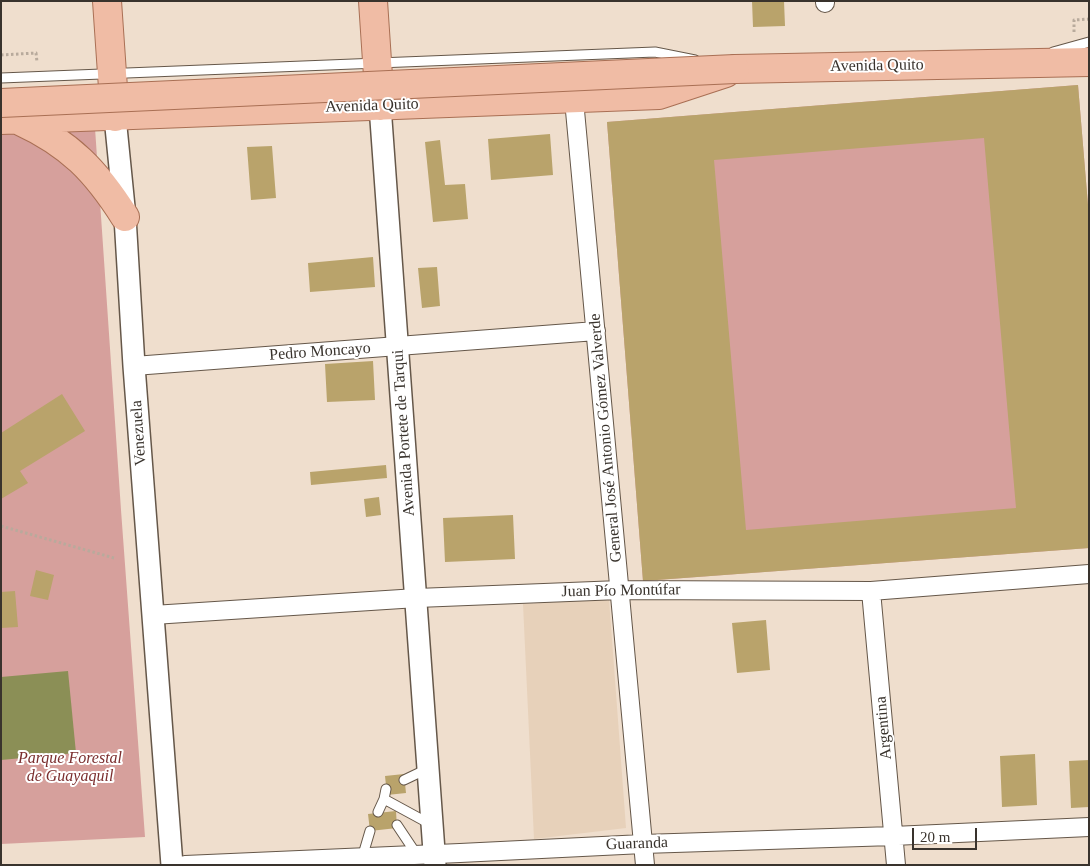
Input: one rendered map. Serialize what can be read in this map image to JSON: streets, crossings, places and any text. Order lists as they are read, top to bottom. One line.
{"streets":{"main road":["Avenida Quito","Venezuela","Avenida Portete de Tarqui"],"street":["Pedro Moncayo","General José Antonio Gómez Valverde","Juan Pío Montúfar","Argentina","Guaranda"]},"crossings":[["Avenida Quito","Venezuela"],["Avenida Quito","Avenida Portete de Tarqui"],["Avenida Quito","General José Antonio Gómez Valverde"],["Pedro Moncayo","Venezuela"],["Pedro Moncayo","Avenida Portete de Tarqui"],["Pedro Moncayo","General José Antonio Gómez Valverde"],["Venezuela","Juan Pío Montúfar"],["Avenida Portete de Tarqui","Juan Pío Montúfar"],["Avenida Portete de Tarqui","Guaranda"],["General José Antonio Gómez Valverde","Juan Pío Montúfar"],["General José Antonio Gómez Valverde","Guaranda"],["Juan Pío Montúfar","Argentina"],["Argentina","Guaranda"]],"parks":["Parque Forestal de Guayaquil"],"scale_bar":"20 m"}
